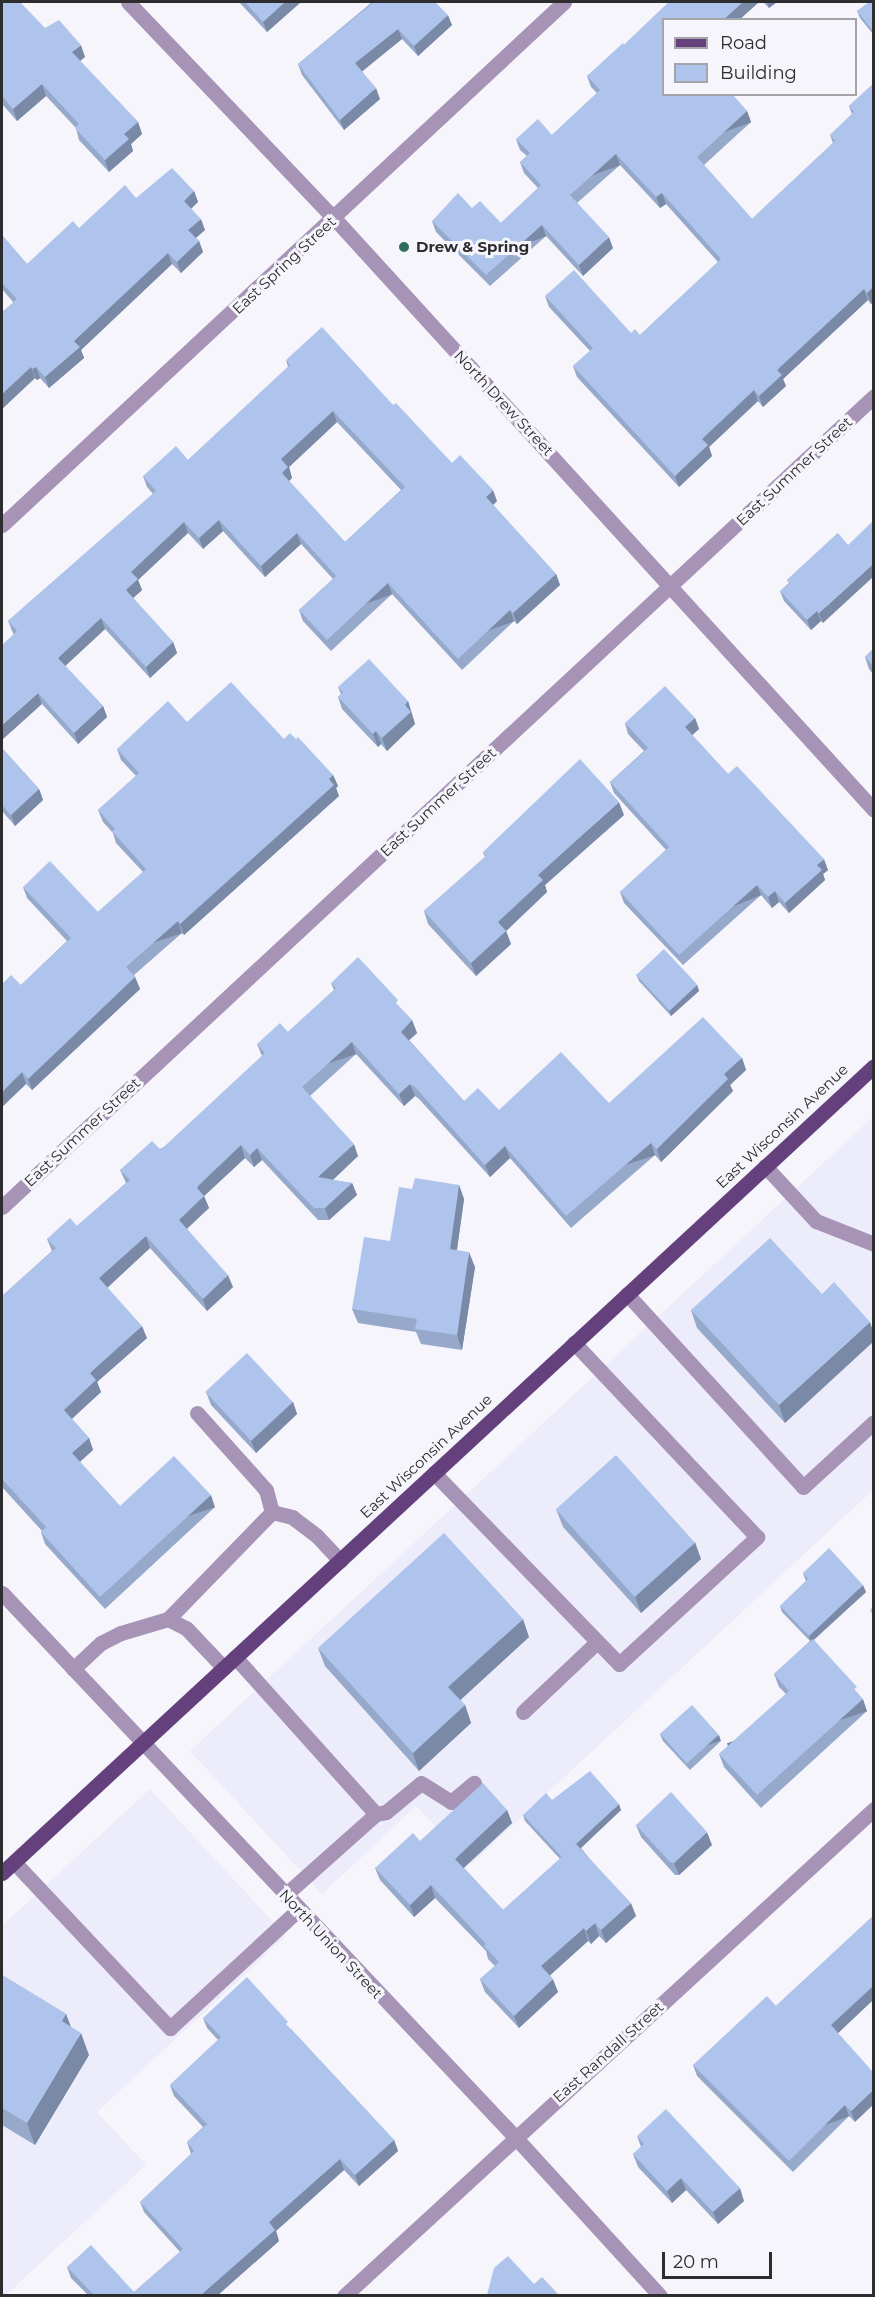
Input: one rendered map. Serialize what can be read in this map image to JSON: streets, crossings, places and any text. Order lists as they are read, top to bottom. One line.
{"streets":{"main road":["East Wisconsin Avenue"],"street":["East Spring Street","North Drew Street","East Summer Street","North Union Street","East Randall Street"]},"crossings":[["East Spring Street","North Drew Street"],["North Drew Street","East Summer Street"],["East Wisconsin Avenue","North Union Street"],["North Union Street","East Randall Street"]],"places":["Drew & Spring"],"legend":["Road","Building"],"scale_bar":"20 m"}
